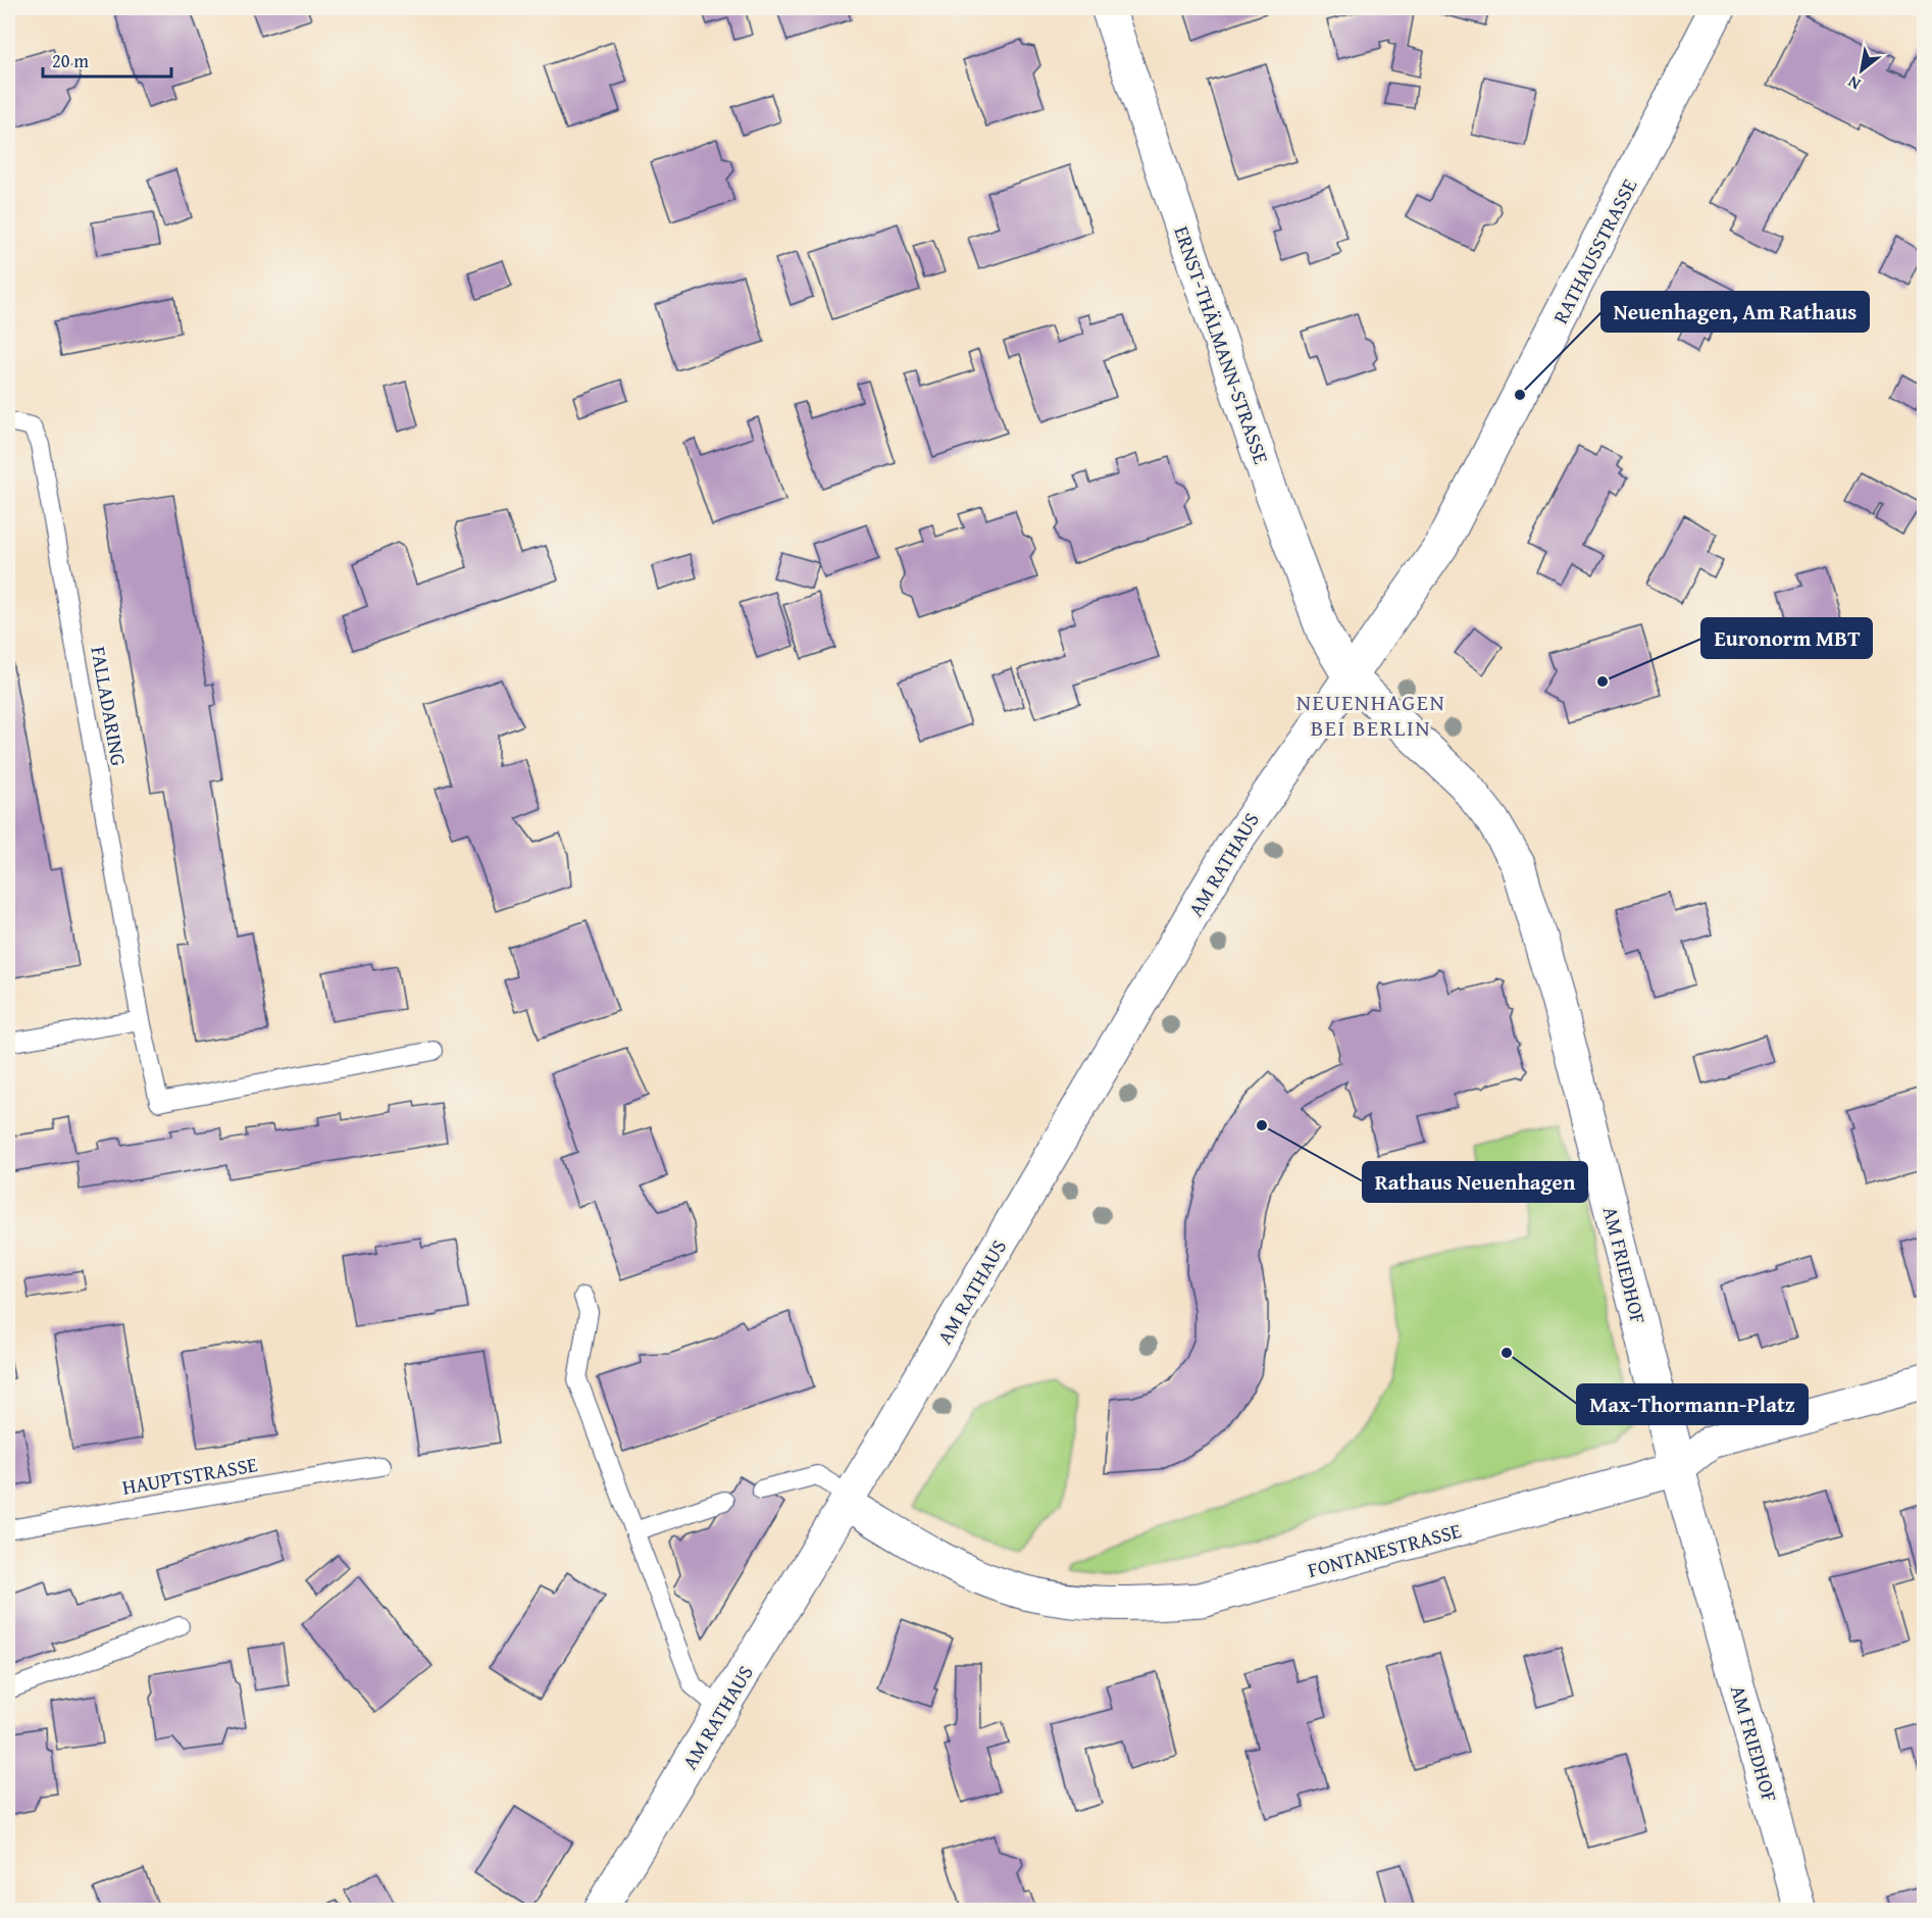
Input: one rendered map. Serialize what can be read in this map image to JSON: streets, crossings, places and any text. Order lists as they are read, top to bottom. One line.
{"streets":{"street":["RATHAUSSTRASSE","ERNST-THÄLMANN-STRASSE","AM RATHAUS","AM FRIEDHOF","FONTANESTRASSE"],"lane":["FALLADARING","HAUPTSTRASSE"]},"crossings":[["RATHAUSSTRASSE","ERNST-THÄLMANN-STRASSE"],["RATHAUSSTRASSE","AM RATHAUS"],["RATHAUSSTRASSE","AM FRIEDHOF"],["ERNST-THÄLMANN-STRASSE","AM RATHAUS"],["ERNST-THÄLMANN-STRASSE","AM FRIEDHOF"],["AM RATHAUS","AM FRIEDHOF"],["AM RATHAUS","FONTANESTRASSE"],["AM FRIEDHOF","FONTANESTRASSE"]],"districts":["NEUENHAGEN BEI BERLIN"],"places":["Neuenhagen, Am Rathaus","Euronorm MBT","Rathaus Neuenhagen","Max-Thormann-Platz"],"scale_bar":"20 m","north":"bottom left"}
